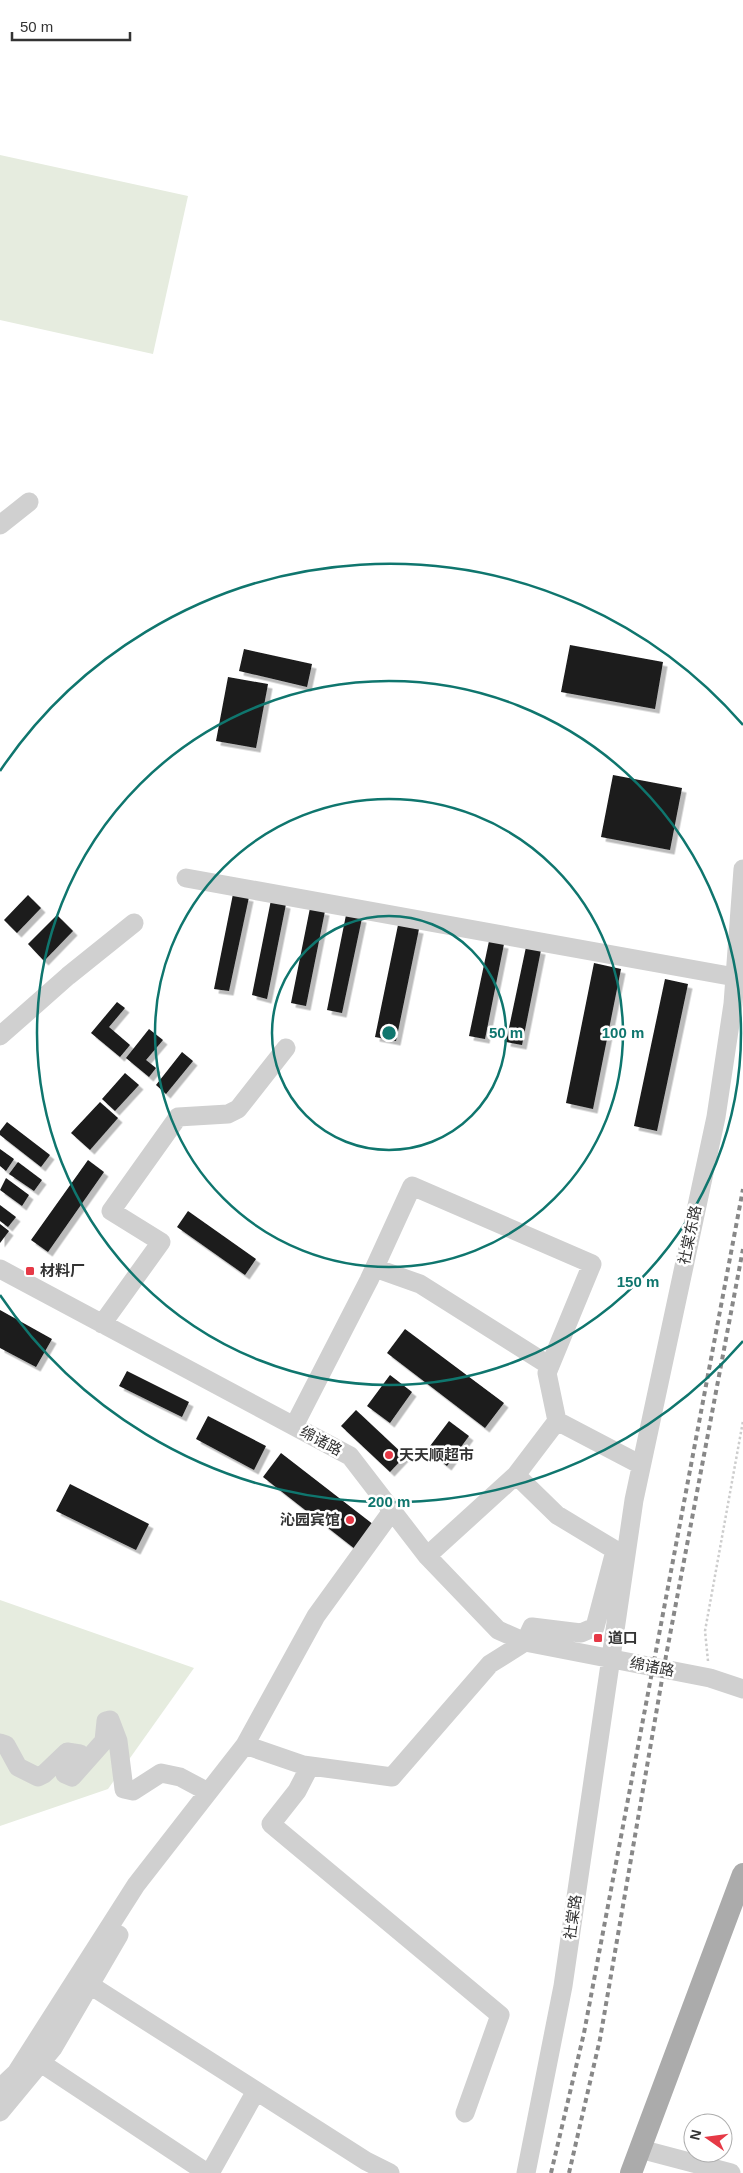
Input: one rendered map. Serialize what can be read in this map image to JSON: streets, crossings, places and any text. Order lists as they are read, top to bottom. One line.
{"streets":{"street":["社棠东路","绵诸路","社棠路"]},"crossings":[["社棠东路","绵诸路"],["社棠东路","社棠路"],["绵诸路","社棠路"]],"places":{"transit":["材料厂","道口"],"other":["天天顺超市","沁园宾馆"]},"scale_bar":"50 m","north":"left","rings":["50 m","100 m","150 m","200 m"]}
